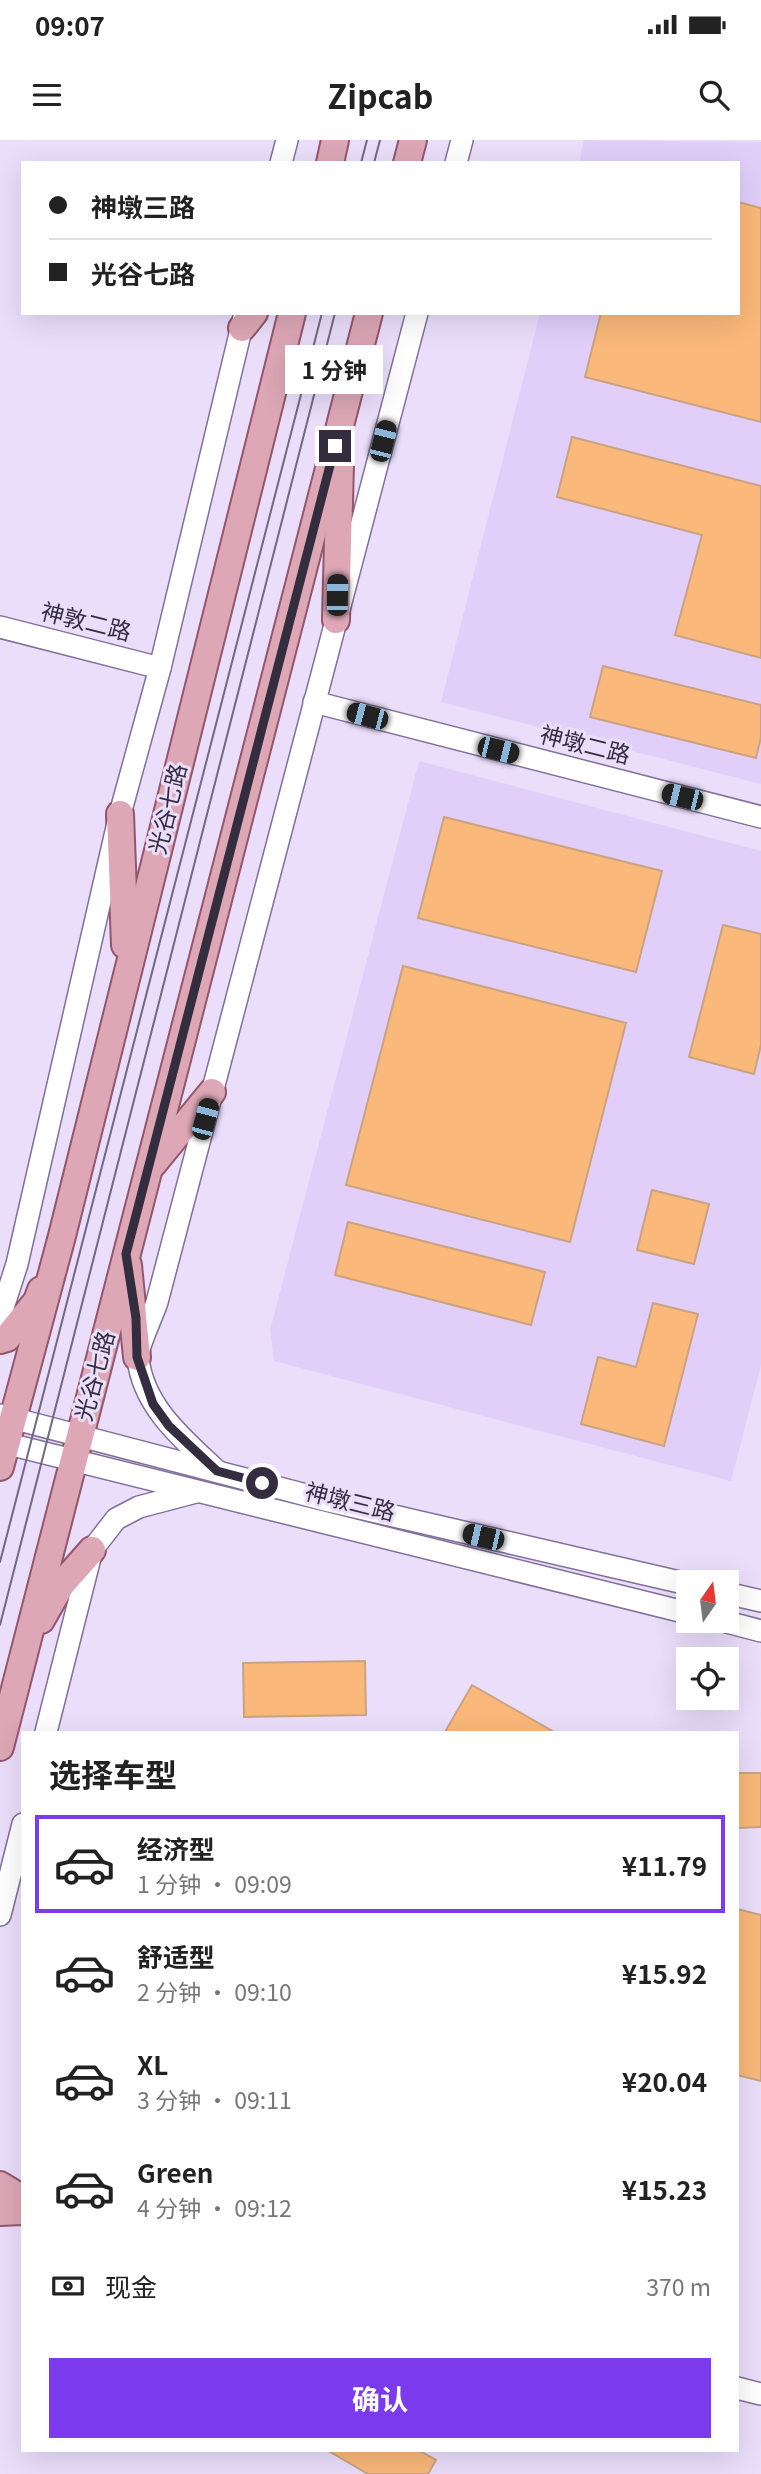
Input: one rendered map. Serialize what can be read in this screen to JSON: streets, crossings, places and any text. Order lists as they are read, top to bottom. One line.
{"streets":{"main road":["光谷七路"],"street":["神敦二路","神墩二路","神墩三路"]},"crossings":[["光谷七路","神墩三路"]],"north":"top","page":{"status":"09:07","header":"Zipcab","banner":["神墩三路","光谷七路"],"bubble":"1 分钟","heading":"选择车型","list":[{"name":"经济型","note":"1 分钟 · 09:09","value":"¥11.79"},{"name":"舒适型","note":"2 分钟 · 09:10","value":"¥15.92"},{"name":"XL","note":"3 分钟 · 09:11","value":"¥20.04"},{"name":"Green","note":"4 分钟 · 09:12","value":"¥15.23"}],"pay":["现金","370 m"],"buttons":"确认"}}
